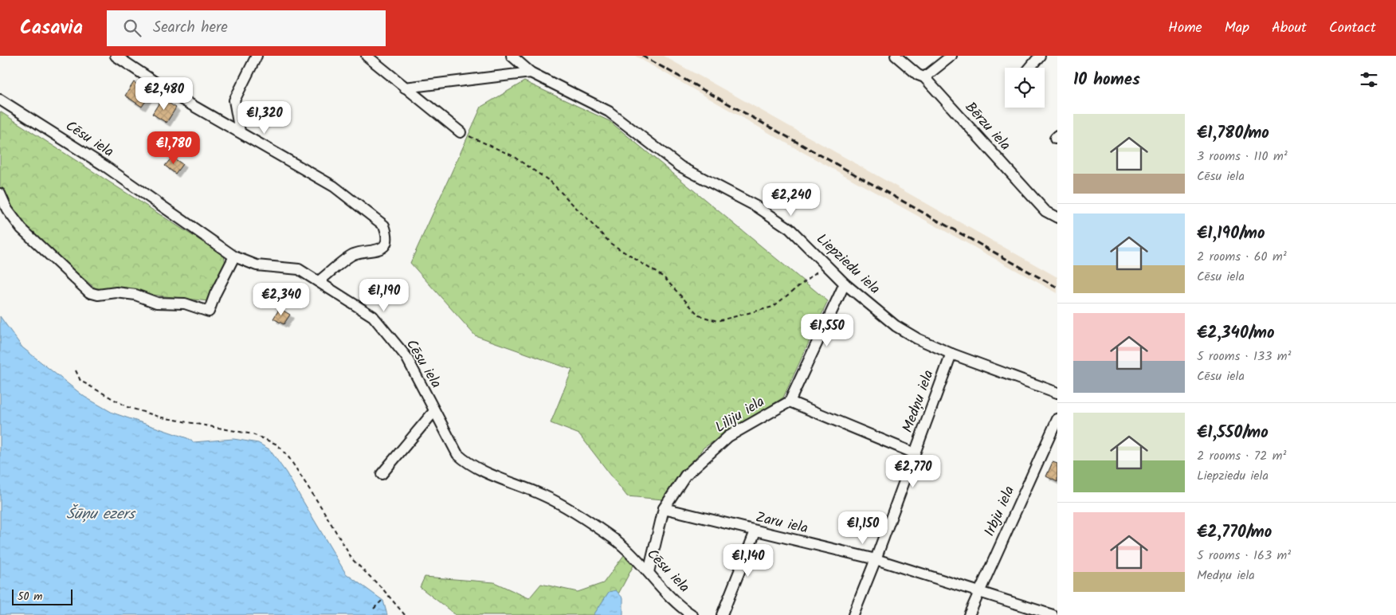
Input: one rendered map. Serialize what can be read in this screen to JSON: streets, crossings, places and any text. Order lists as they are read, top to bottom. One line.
{"streets":{"street":["Bērzu iela","Cēsu iela","Liepziedu iela","Medņu iela","Liliju iela","Irbju iela","Zaru iela"]},"crossings":[["Cēsu iela","Liliju iela"],["Liepziedu iela","Medņu iela"],["Medņu iela","Zaru iela"],["Liliju iela","Zaru iela"],["Irbju iela","Zaru iela"]],"water":["Šūņu ezers"],"scale_bar":"50 m","page":{"header":"Casavia","search":"Search here","nav":["Home","Map","About","Contact"],"heading":"10 homes","price":["€2,480","€1,320","€1,780","€2,240","€1,190","€2,340","€1,550","€2,770","€1,150","€1,140"],"list":[{"name":"€1,780/mo","note":"3 rooms · 110 m² · Cēsu iela"},{"name":"€1,190/mo","note":"2 rooms · 60 m² · Cēsu iela"},{"name":"€2,340/mo","note":"5 rooms · 133 m² · Cēsu iela"},{"name":"€1,550/mo","note":"2 rooms · 72 m² · Liepziedu iela"},{"name":"€2,770/mo","note":"5 rooms · 163 m² · Medņu iela"}],"scale":"50 m"}}
